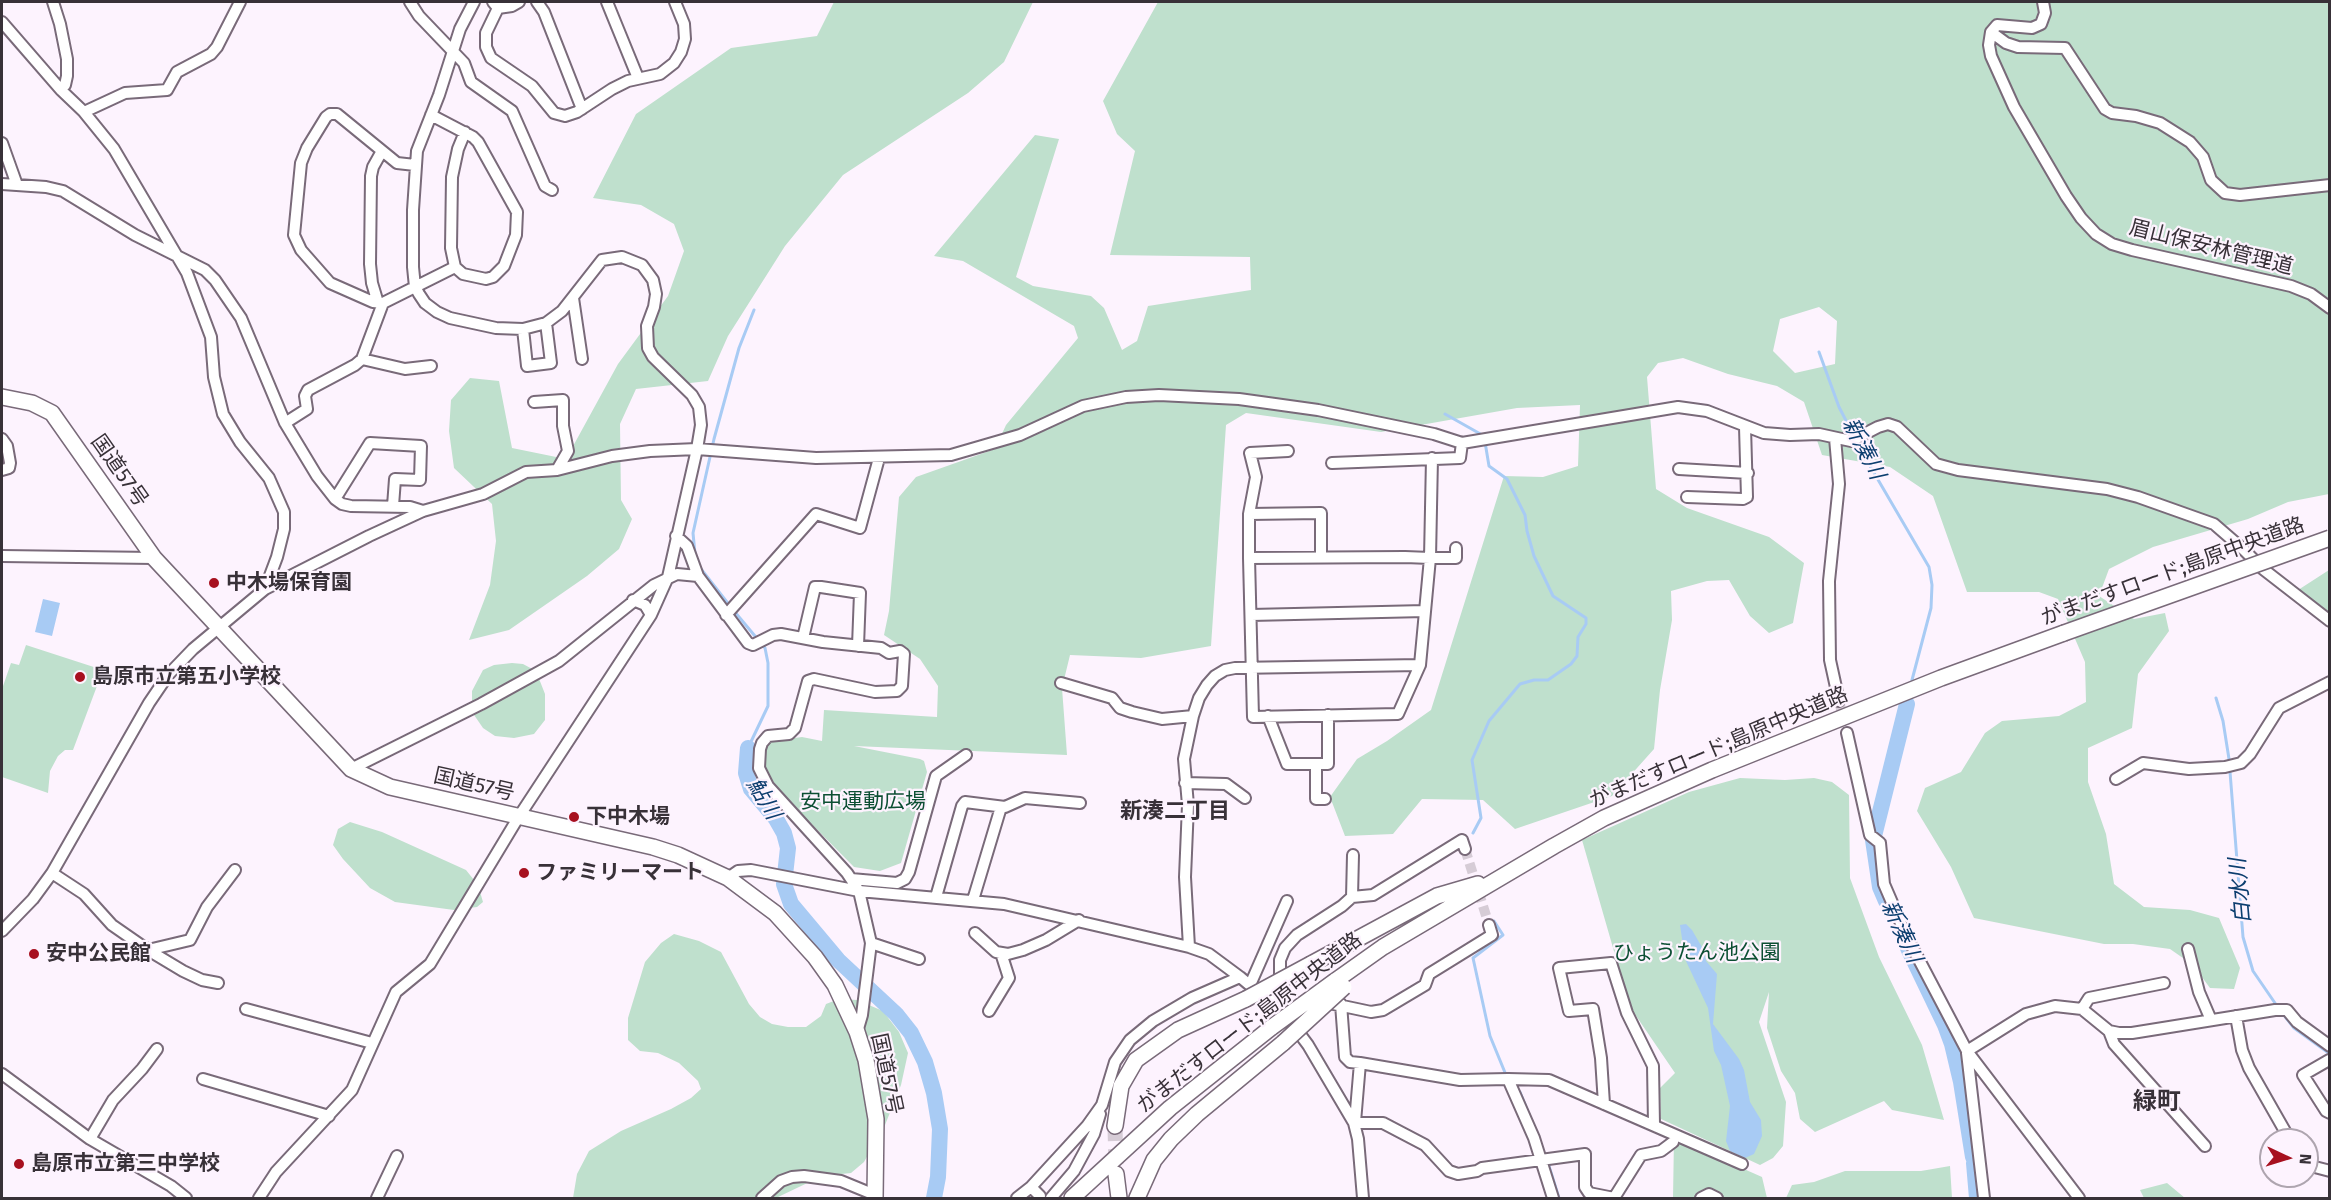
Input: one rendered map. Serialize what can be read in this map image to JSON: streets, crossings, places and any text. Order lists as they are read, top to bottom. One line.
{"streets":{"highway":["国道57号","がまだすロード;島原中央道路"],"street":["眉山保安林管理道"]},"districts":["新湊二丁目","緑町"],"water":["新湊川","鮎川","白水川"],"parks":["安中運動広場","ひょうたん池公園"],"places":["中木場保育園","島原市立第五小学校","下中木場","ファミリーマート","安中公民館","島原市立第三中学校"],"north":"right"}
